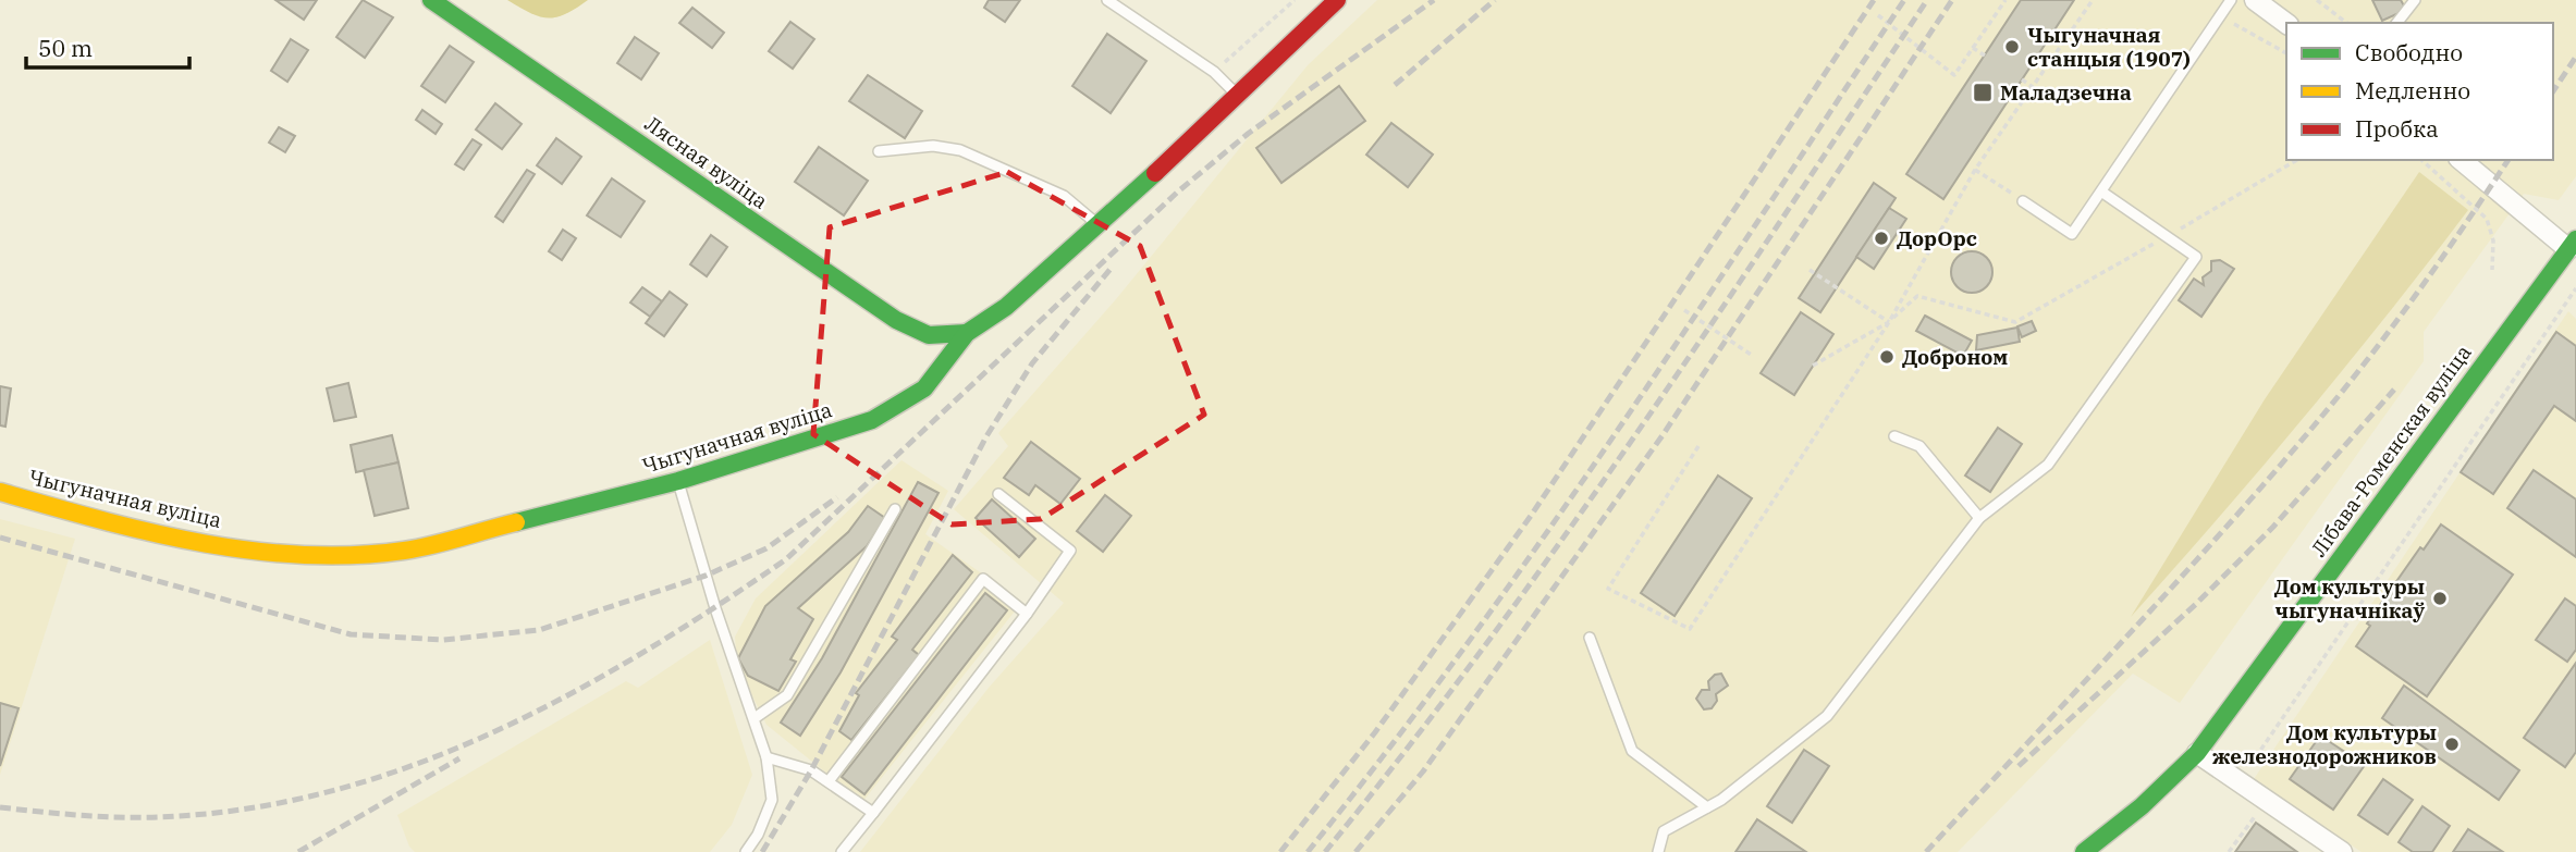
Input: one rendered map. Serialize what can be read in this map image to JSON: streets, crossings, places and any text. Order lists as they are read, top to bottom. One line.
{"streets":{"main road":["Лясная вуліца","Чыгуначная вуліца","Лібава-Роменская вуліца"]},"crossings":[["Лясная вуліца","Чыгуначная вуліца"]],"places":{"other":["Чыгуначная станцыя (1907)","ДорОрс","Доброном","Дом культуры чыгуначнікаў","Дом культуры железнодорожников"],"transit":["Маладзечна"]},"legend":["Свободно","Медленно","Пробка"],"scale_bar":"50 m"}
